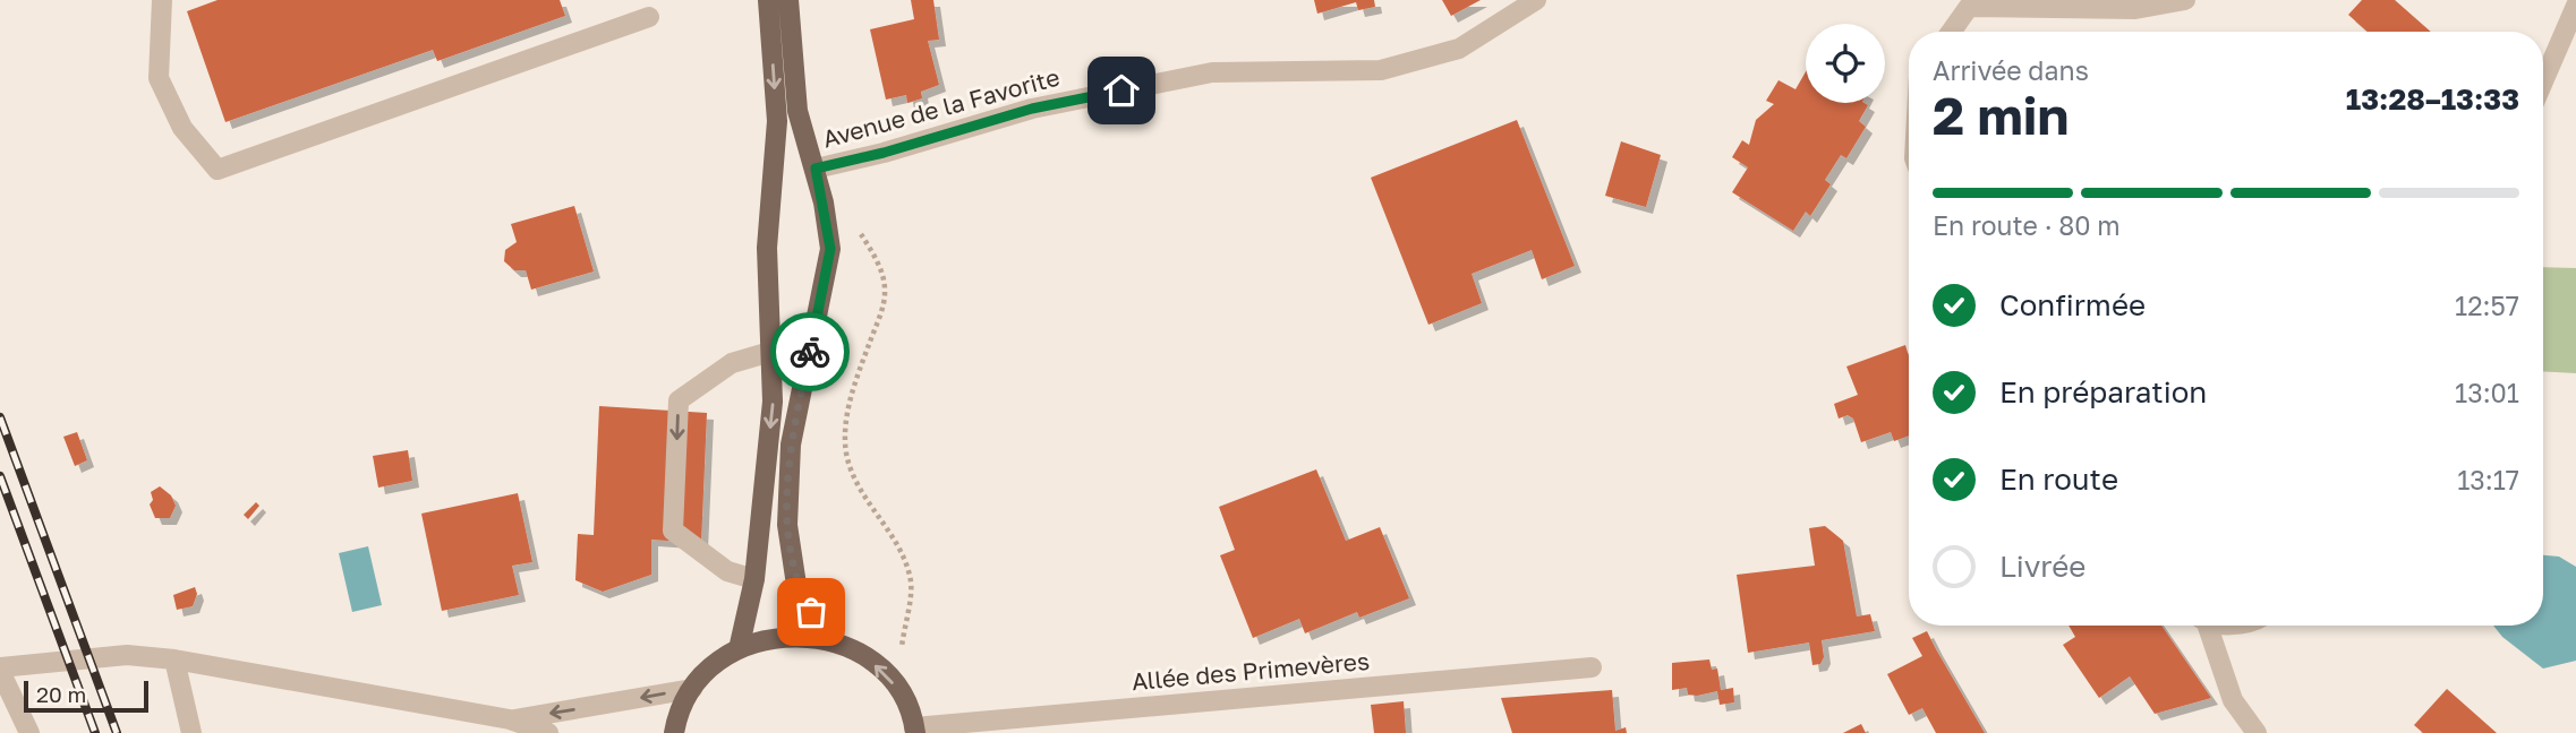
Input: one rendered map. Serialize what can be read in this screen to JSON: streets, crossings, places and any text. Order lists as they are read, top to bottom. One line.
{"streets":{"street":["Avenue de la Favorite","Allée des Primevères"]},"scale_bar":"20 m","page":{"heading":["2 min","Arrivée dans","13:28–13:33"],"bar":"En route · 80 m","list":[["Confirmée","12:57"],["En préparation","13:01"],["En route","13:17"],"Livrée"],"scale":"20 m"}}
